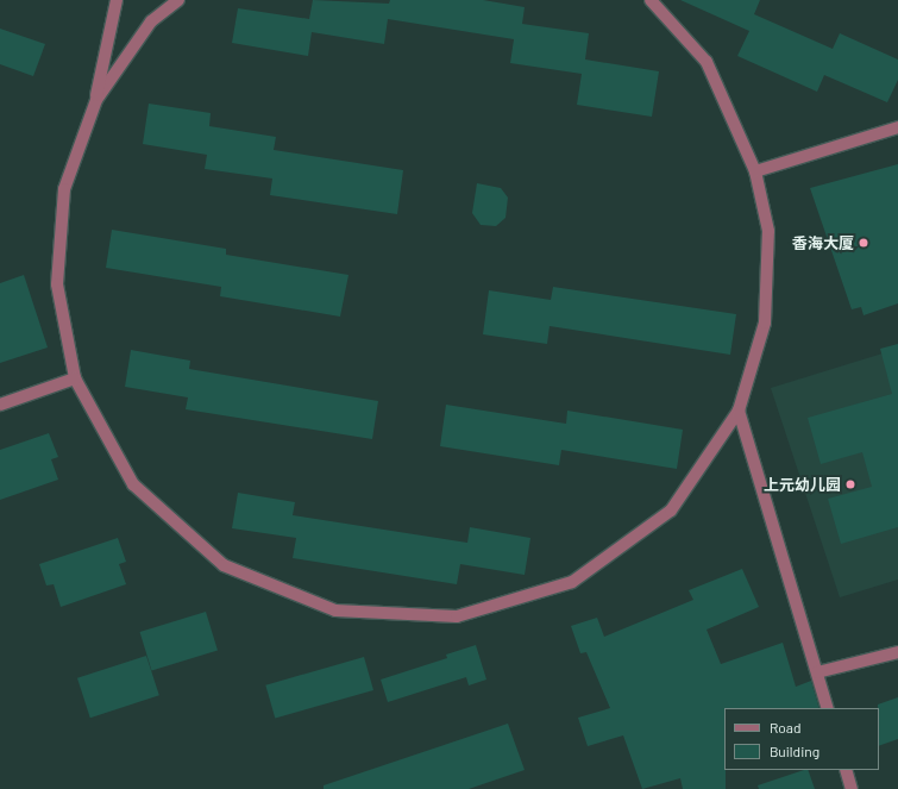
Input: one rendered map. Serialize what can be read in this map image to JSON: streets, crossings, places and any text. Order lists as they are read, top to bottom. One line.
{"places":["香海大厦","上元幼儿园"],"legend":["Road","Building"]}
